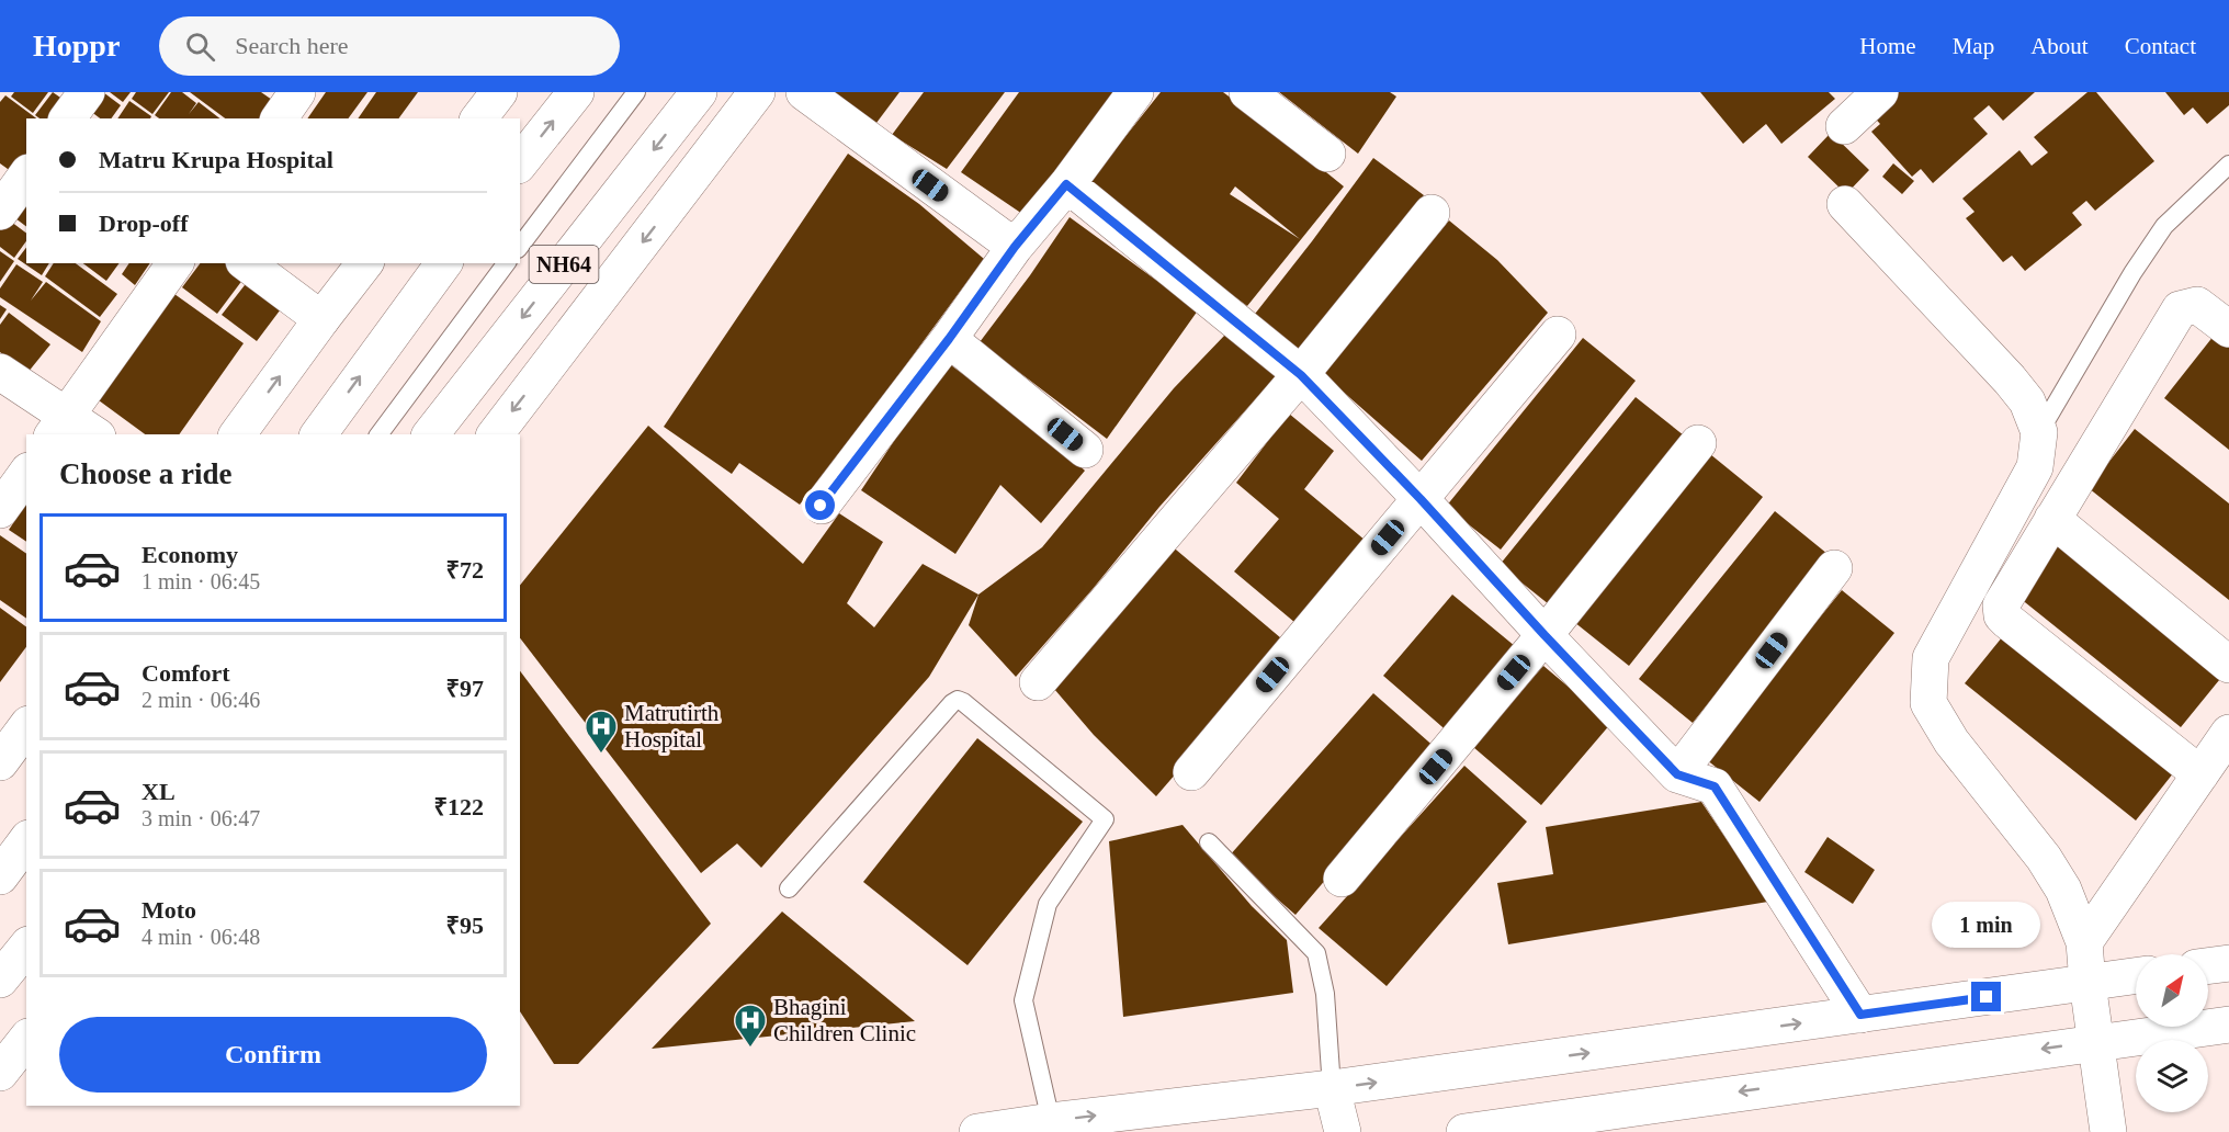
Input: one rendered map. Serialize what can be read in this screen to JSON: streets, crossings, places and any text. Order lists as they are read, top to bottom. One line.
{"streets":{"main road":["NH64"]},"places":{"hospital":["Matrutirth Hospital","Bhagini Children Clinic"]},"north":"top right","page":{"header":"Hoppr","search":"Search here","nav":["Home","Map","About","Contact"],"banner":["Matru Krupa Hospital","Drop-off"],"heading":"Choose a ride","list":[{"name":"Economy","note":"1 min · 06:45","value":"₹72"},{"name":"Comfort","note":"2 min · 06:46","value":"₹97"},{"name":"XL","note":"3 min · 06:47","value":"₹122"},{"name":"Moto","note":"4 min · 06:48","value":"₹95"}],"bubble":"1 min","buttons":"Confirm"}}
